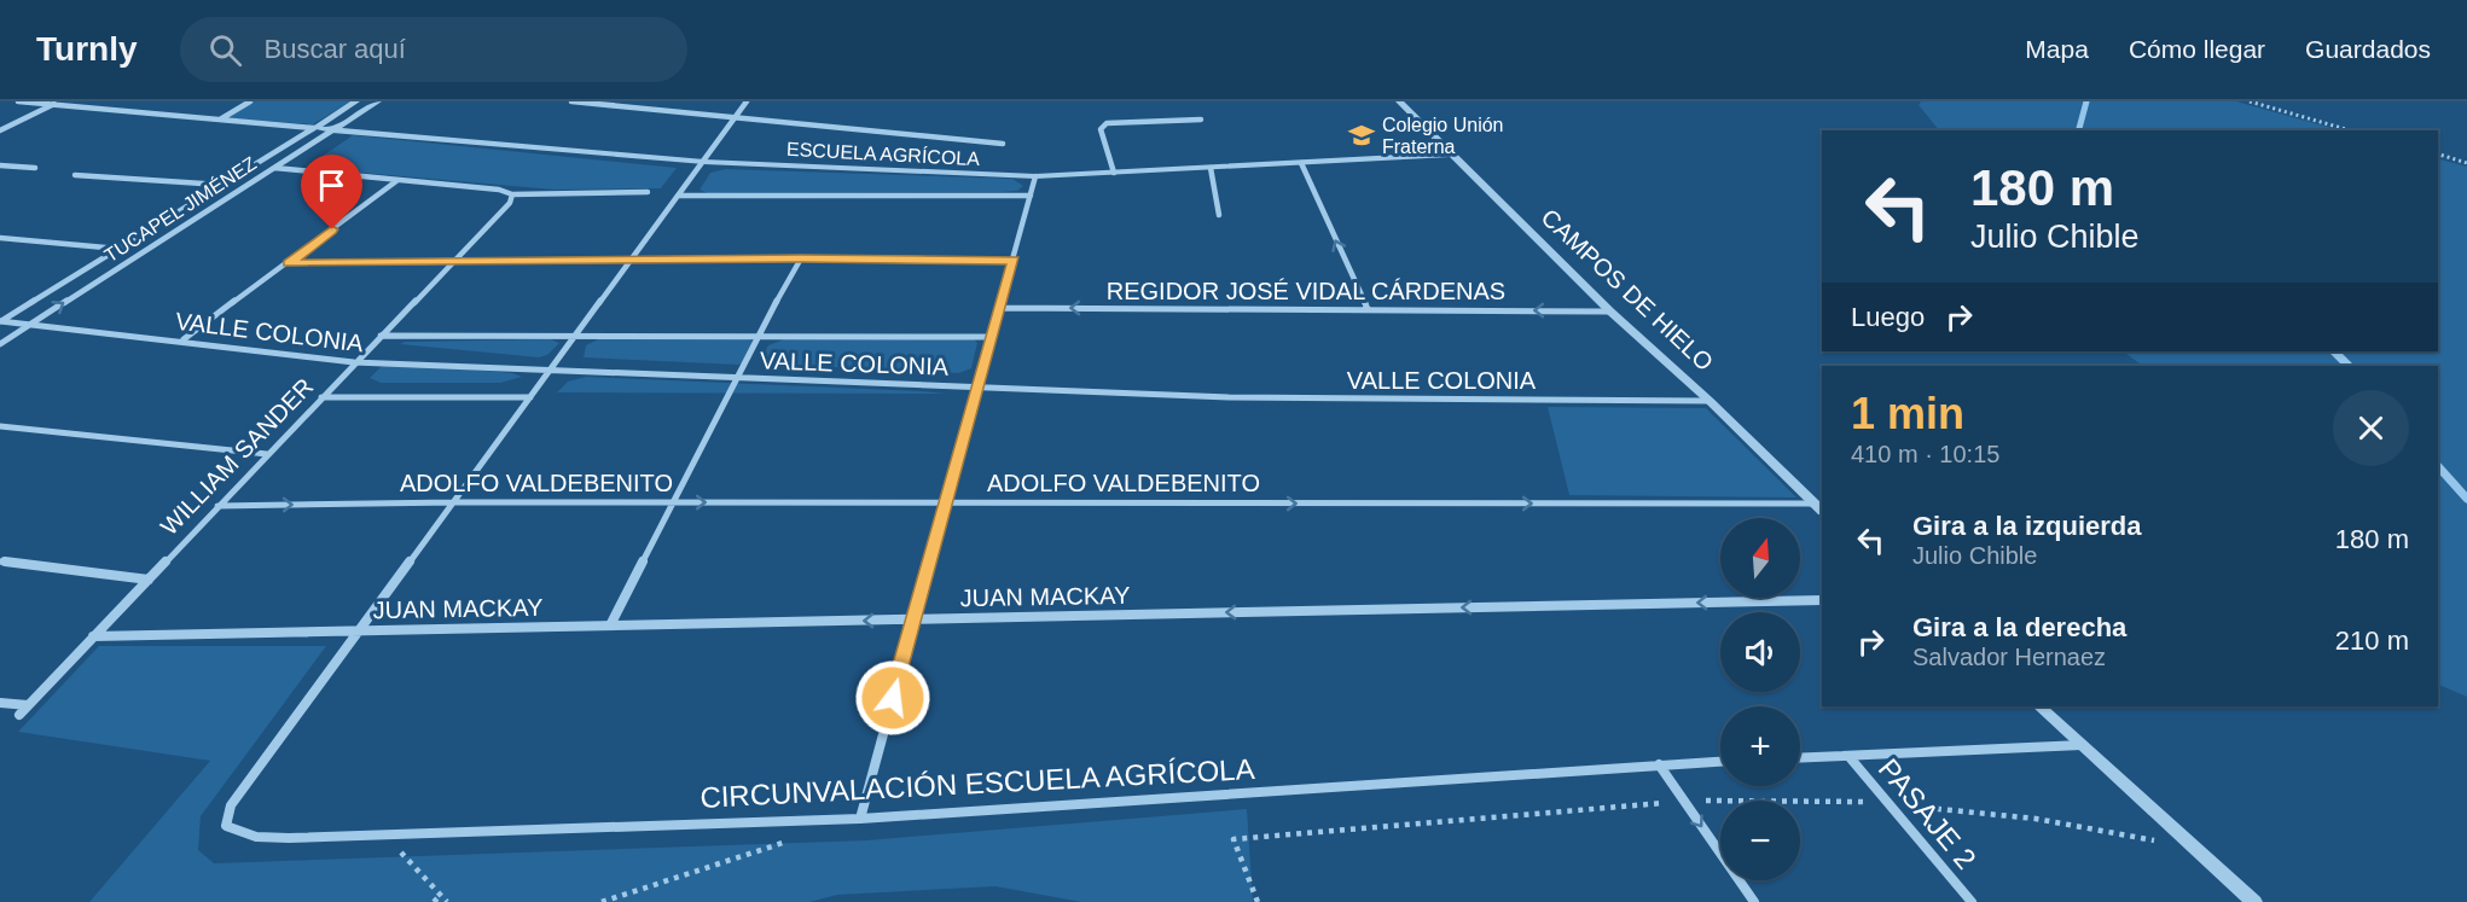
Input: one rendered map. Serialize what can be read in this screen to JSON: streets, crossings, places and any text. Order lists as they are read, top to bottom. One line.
{"streets":{"street":["ESCUELA AGRÍCOLA","TUCAPEL JIMÉNEZ","CAMPOS DE HIELO","REGIDOR JOSÉ VIDAL CÁRDENAS","VALLE COLONIA","WILLIAM SANDER","ADOLFO VALDEBENITO","JUAN MACKAY","CIRCUNVALACIÓN ESCUELA AGRÍCOLA","PASAJE 2"]},"crossings":[["ESCUELA AGRÍCOLA","TUCAPEL JIMÉNEZ"],["ESCUELA AGRÍCOLA","CAMPOS DE HIELO"],["TUCAPEL JIMÉNEZ","VALLE COLONIA"],["CAMPOS DE HIELO","REGIDOR JOSÉ VIDAL CÁRDENAS"],["CAMPOS DE HIELO","VALLE COLONIA"],["CAMPOS DE HIELO","ADOLFO VALDEBENITO"],["VALLE COLONIA","WILLIAM SANDER"],["WILLIAM SANDER","ADOLFO VALDEBENITO"],["WILLIAM SANDER","JUAN MACKAY"],["JUAN MACKAY","CIRCUNVALACIÓN ESCUELA AGRÍCOLA"]],"one_way":["REGIDOR JOSÉ VIDAL CÁRDENAS","ADOLFO VALDEBENITO","JUAN MACKAY"],"places":{"school or university":["Colegio Unión Fraterna"]},"north":"top","page":{"header":"Turnly","search":"Buscar aquí","nav":["Mapa","Cómo llegar","Guardados"],"turn":["180 m","Julio Chible"],"then":"Luego","heading":["1 min","410 m · 10:15"],"list":[{"name":"Gira a la izquierda","note":"Julio Chible","value":"180 m"},{"name":"Gira a la derecha","note":"Salvador Hernaez","value":"210 m"}],"map_buttons":["+","−"]}}
